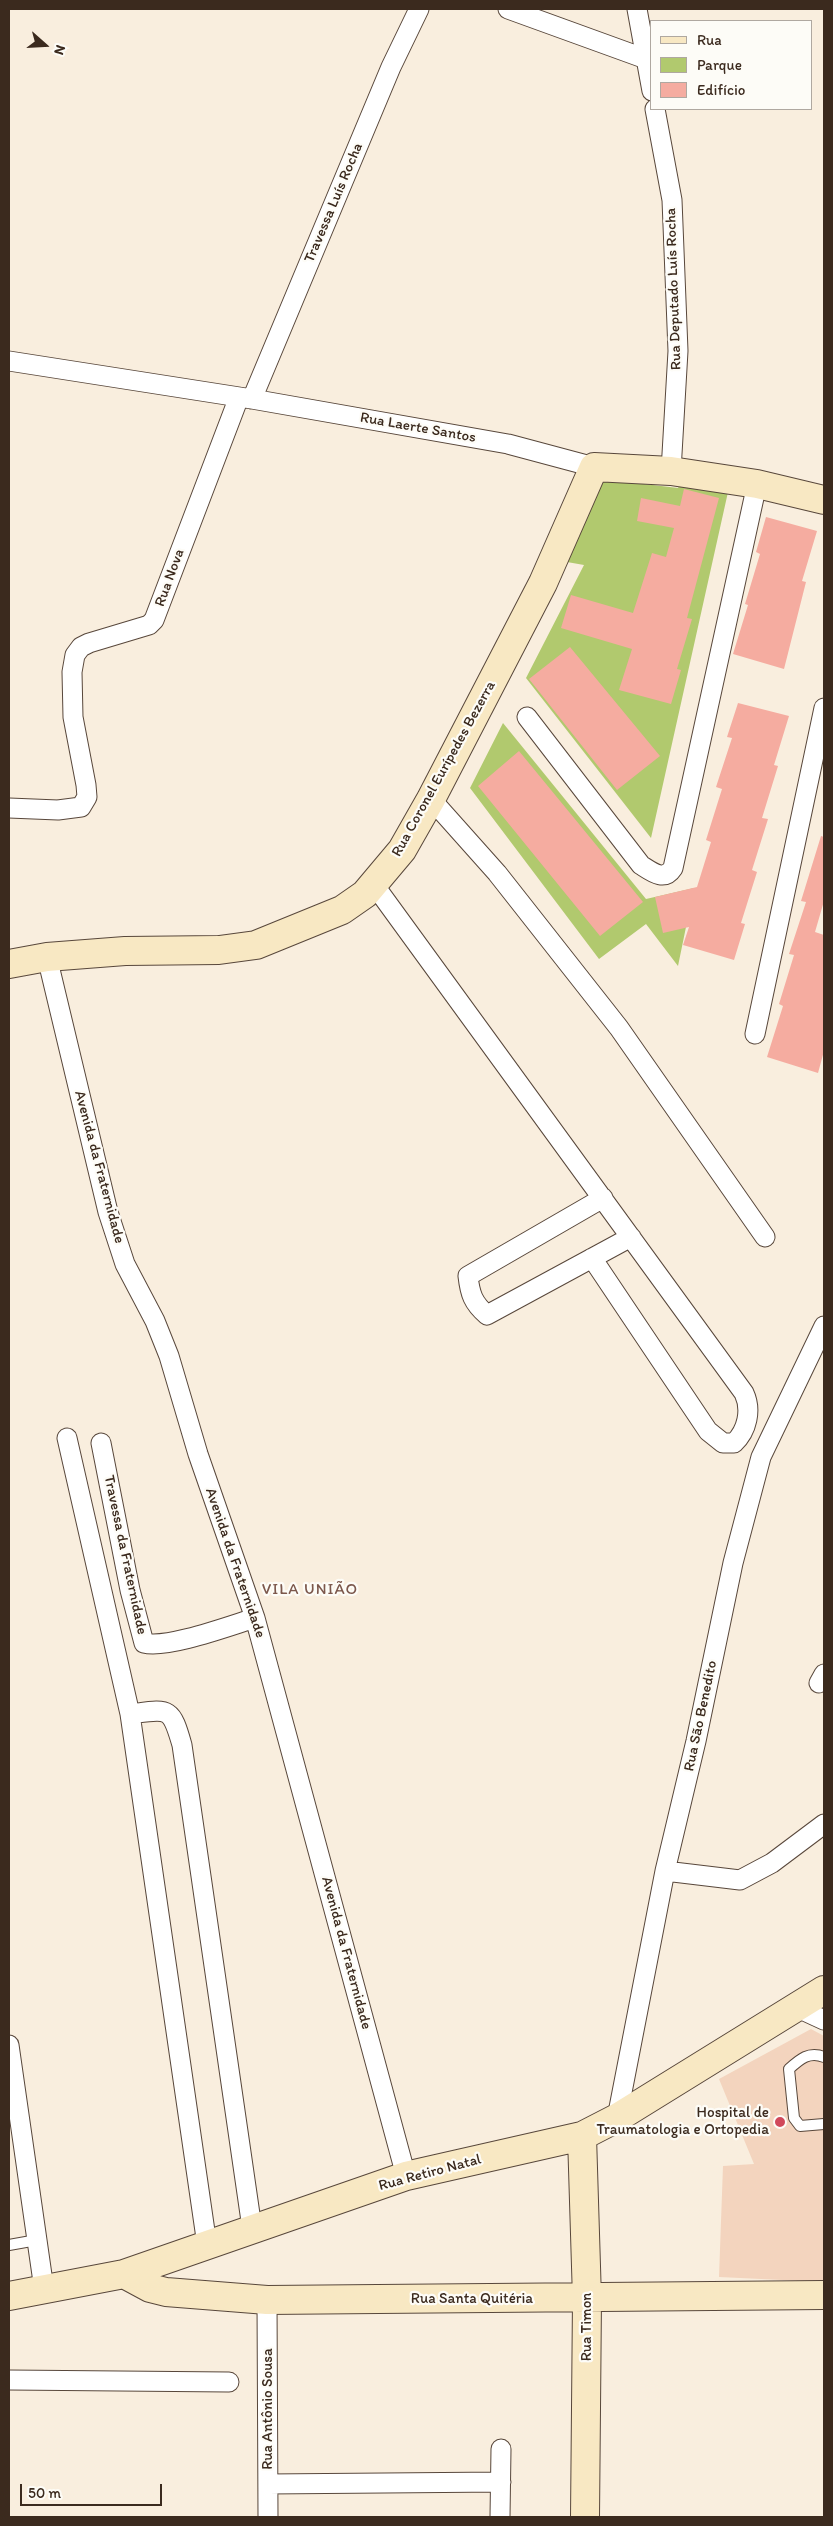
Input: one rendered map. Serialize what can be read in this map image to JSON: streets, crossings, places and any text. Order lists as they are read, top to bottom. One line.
{"streets":{"street":["Travessa Luís Rocha","Rua Deputado Luís Rocha","Rua Laerte Santos","Rua Nova","Rua Coronel Eurípedes Bezerra","Avenida da Fraternidade","Travessa da Fraternidade","Rua São Benedito","Rua Retiro Natal","Rua Santa Quitéria","Rua Timon","Rua Antônio Sousa"]},"crossings":[["Travessa Luís Rocha","Rua Laerte Santos"],["Travessa Luís Rocha","Rua Nova"],["Rua Deputado Luís Rocha","Rua Laerte Santos"],["Rua Laerte Santos","Rua Nova"],["Rua Laerte Santos","Rua Coronel Eurípedes Bezerra"],["Rua Coronel Eurípedes Bezerra","Avenida da Fraternidade"],["Avenida da Fraternidade","Travessa da Fraternidade"],["Avenida da Fraternidade","Rua Retiro Natal"],["Rua São Benedito","Rua Retiro Natal"],["Rua Retiro Natal","Rua Santa Quitéria"],["Rua Retiro Natal","Rua Timon"],["Rua Santa Quitéria","Rua Timon"],["Rua Santa Quitéria","Rua Antônio Sousa"]],"districts":["VILA UNIÃO"],"places":["Hospital de Traumatologia e Ortopedia"],"legend":["Rua","Parque","Edifício"],"scale_bar":"50 m","north":"right"}
